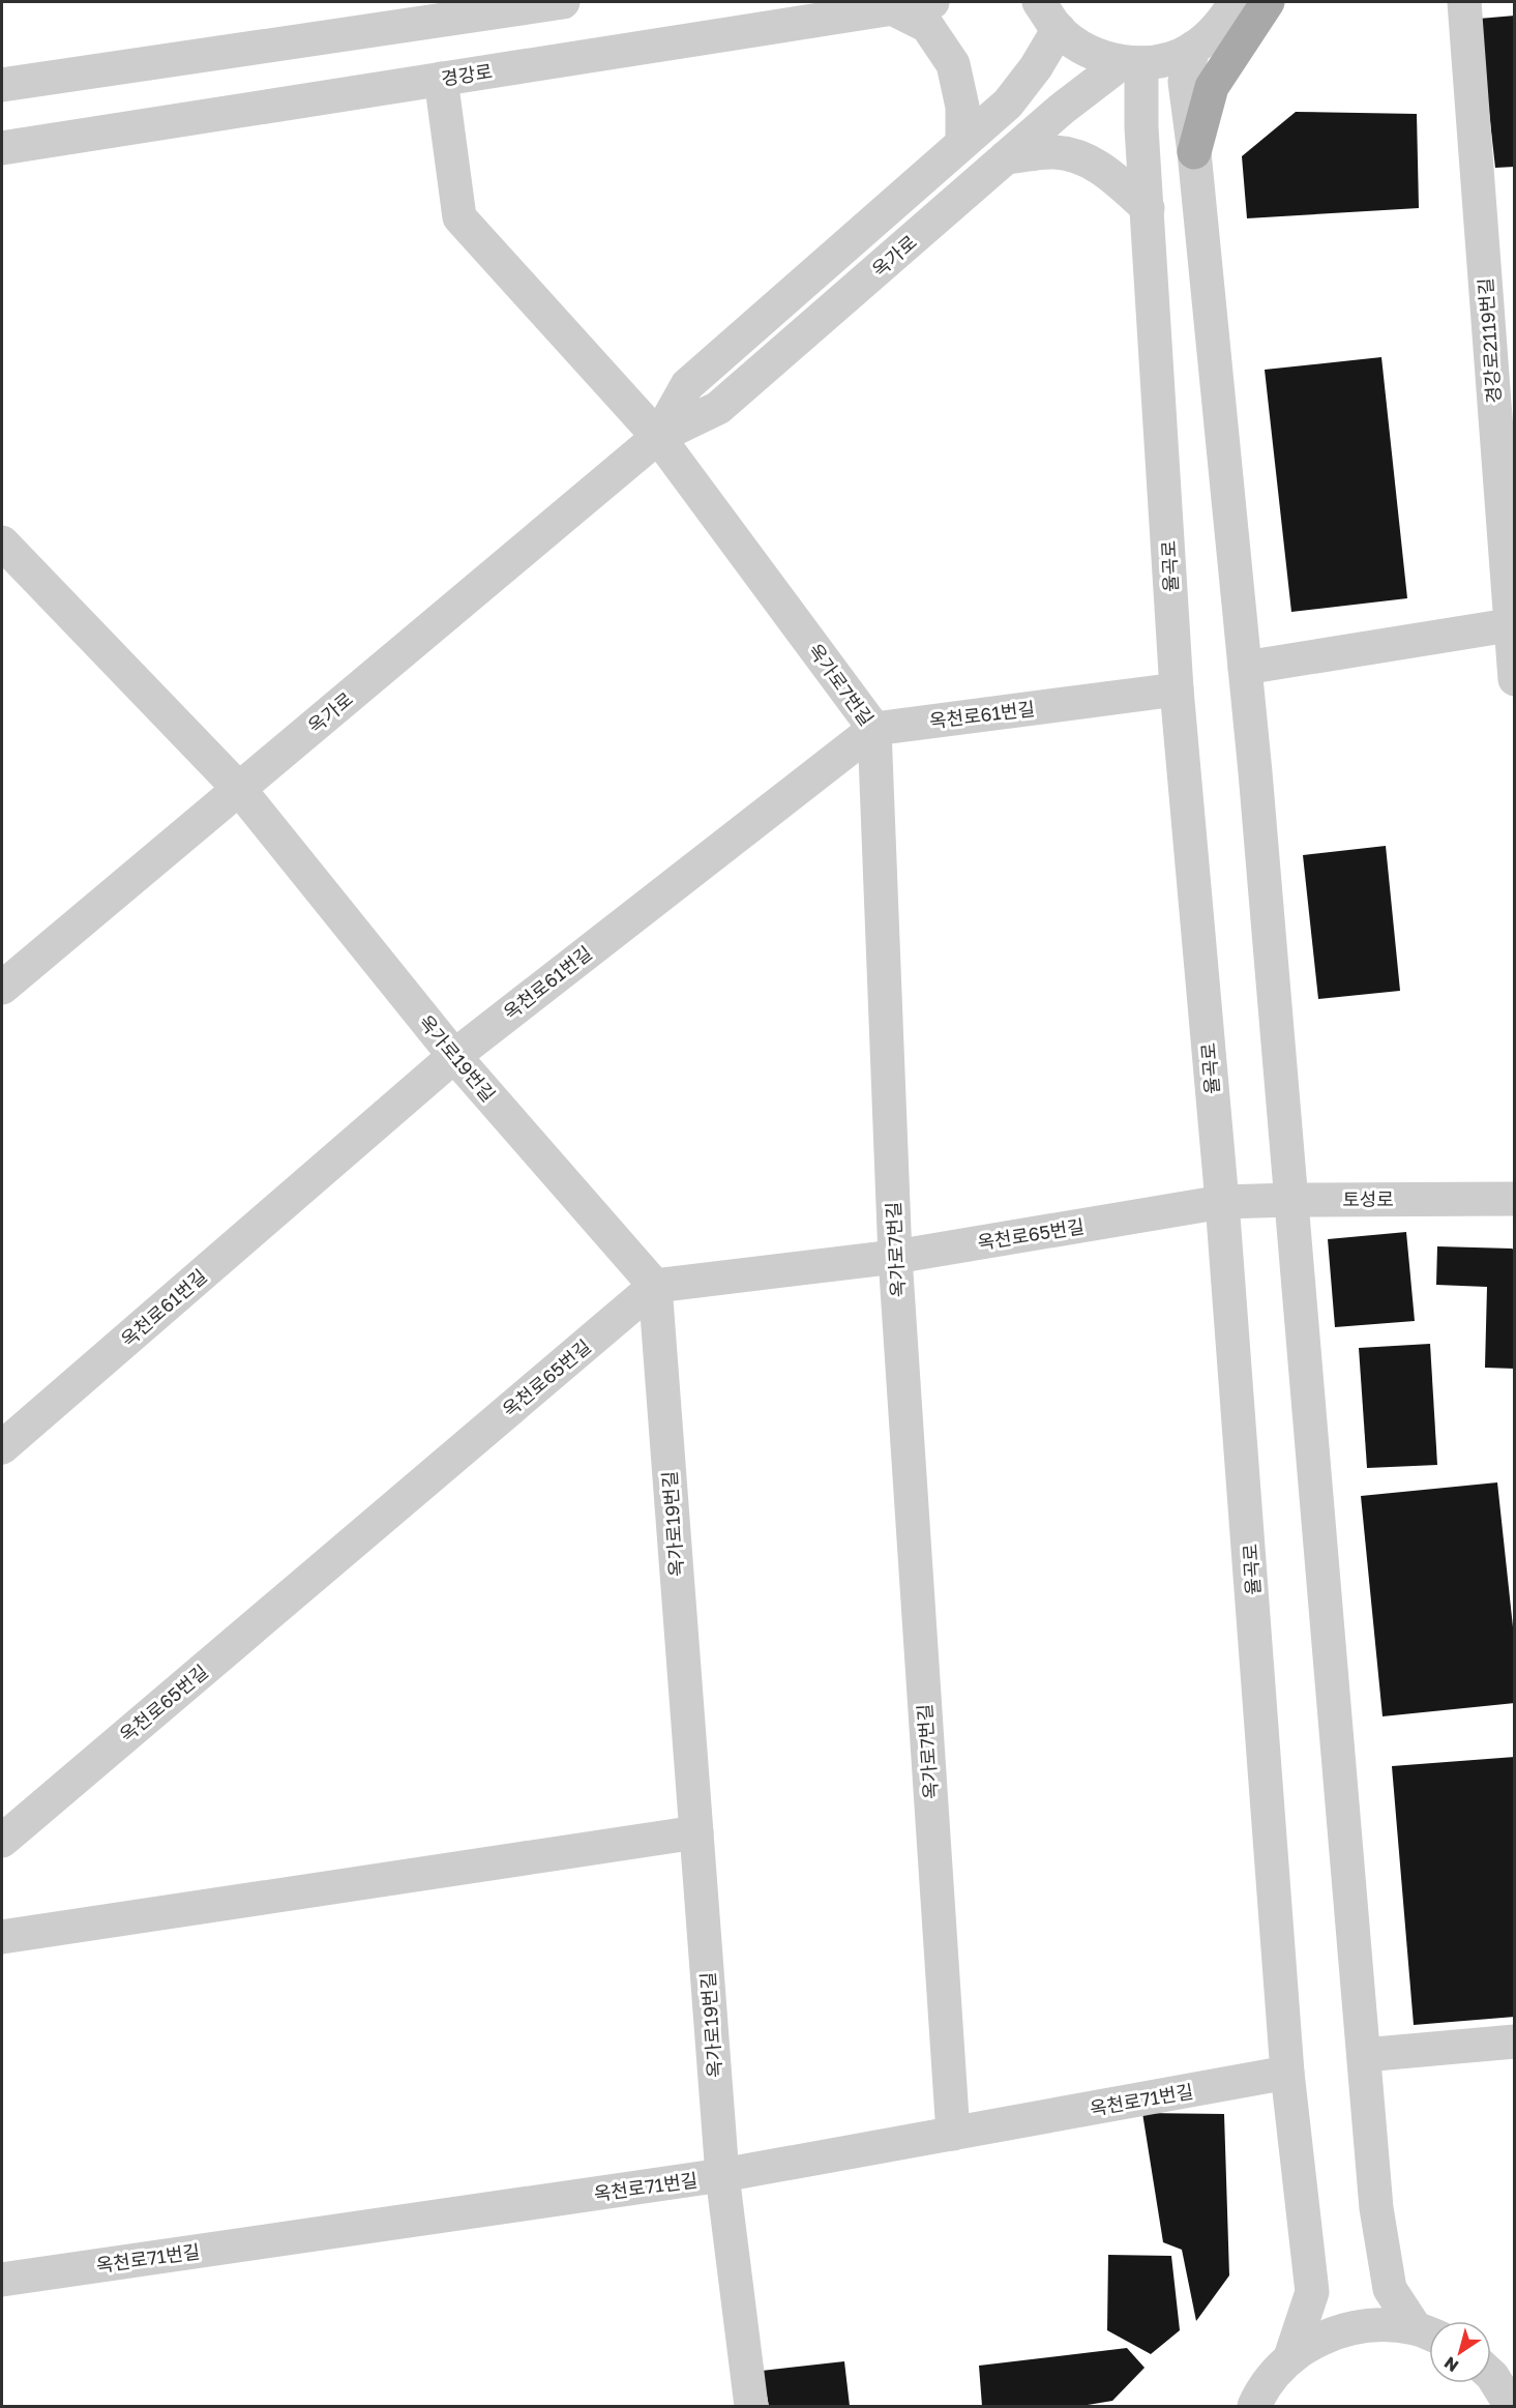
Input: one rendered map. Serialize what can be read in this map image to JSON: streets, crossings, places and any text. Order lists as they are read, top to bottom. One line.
{"streets":{"street":["경강로","옥가로","경강로2119번길","율곡로","옥가로7번길","옥천로61번길","옥가로19번길","토성로","옥천로65번길","옥천로71번길"]},"crossings":[["경강로","옥가로7번길"],["옥가로","율곡로"],["옥가로","옥가로7번길"],["옥가로","옥가로19번길"],["율곡로","옥천로61번길"],["율곡로","토성로"],["율곡로","옥천로65번길"],["율곡로","옥천로71번길"],["옥가로7번길","옥천로61번길"],["옥가로7번길","옥천로65번길"],["옥가로7번길","옥천로71번길"],["옥천로61번길","옥가로19번길"],["옥가로19번길","옥천로65번길"],["옥가로19번길","옥천로71번길"],["토성로","옥천로65번길"]],"north":"bottom left"}
